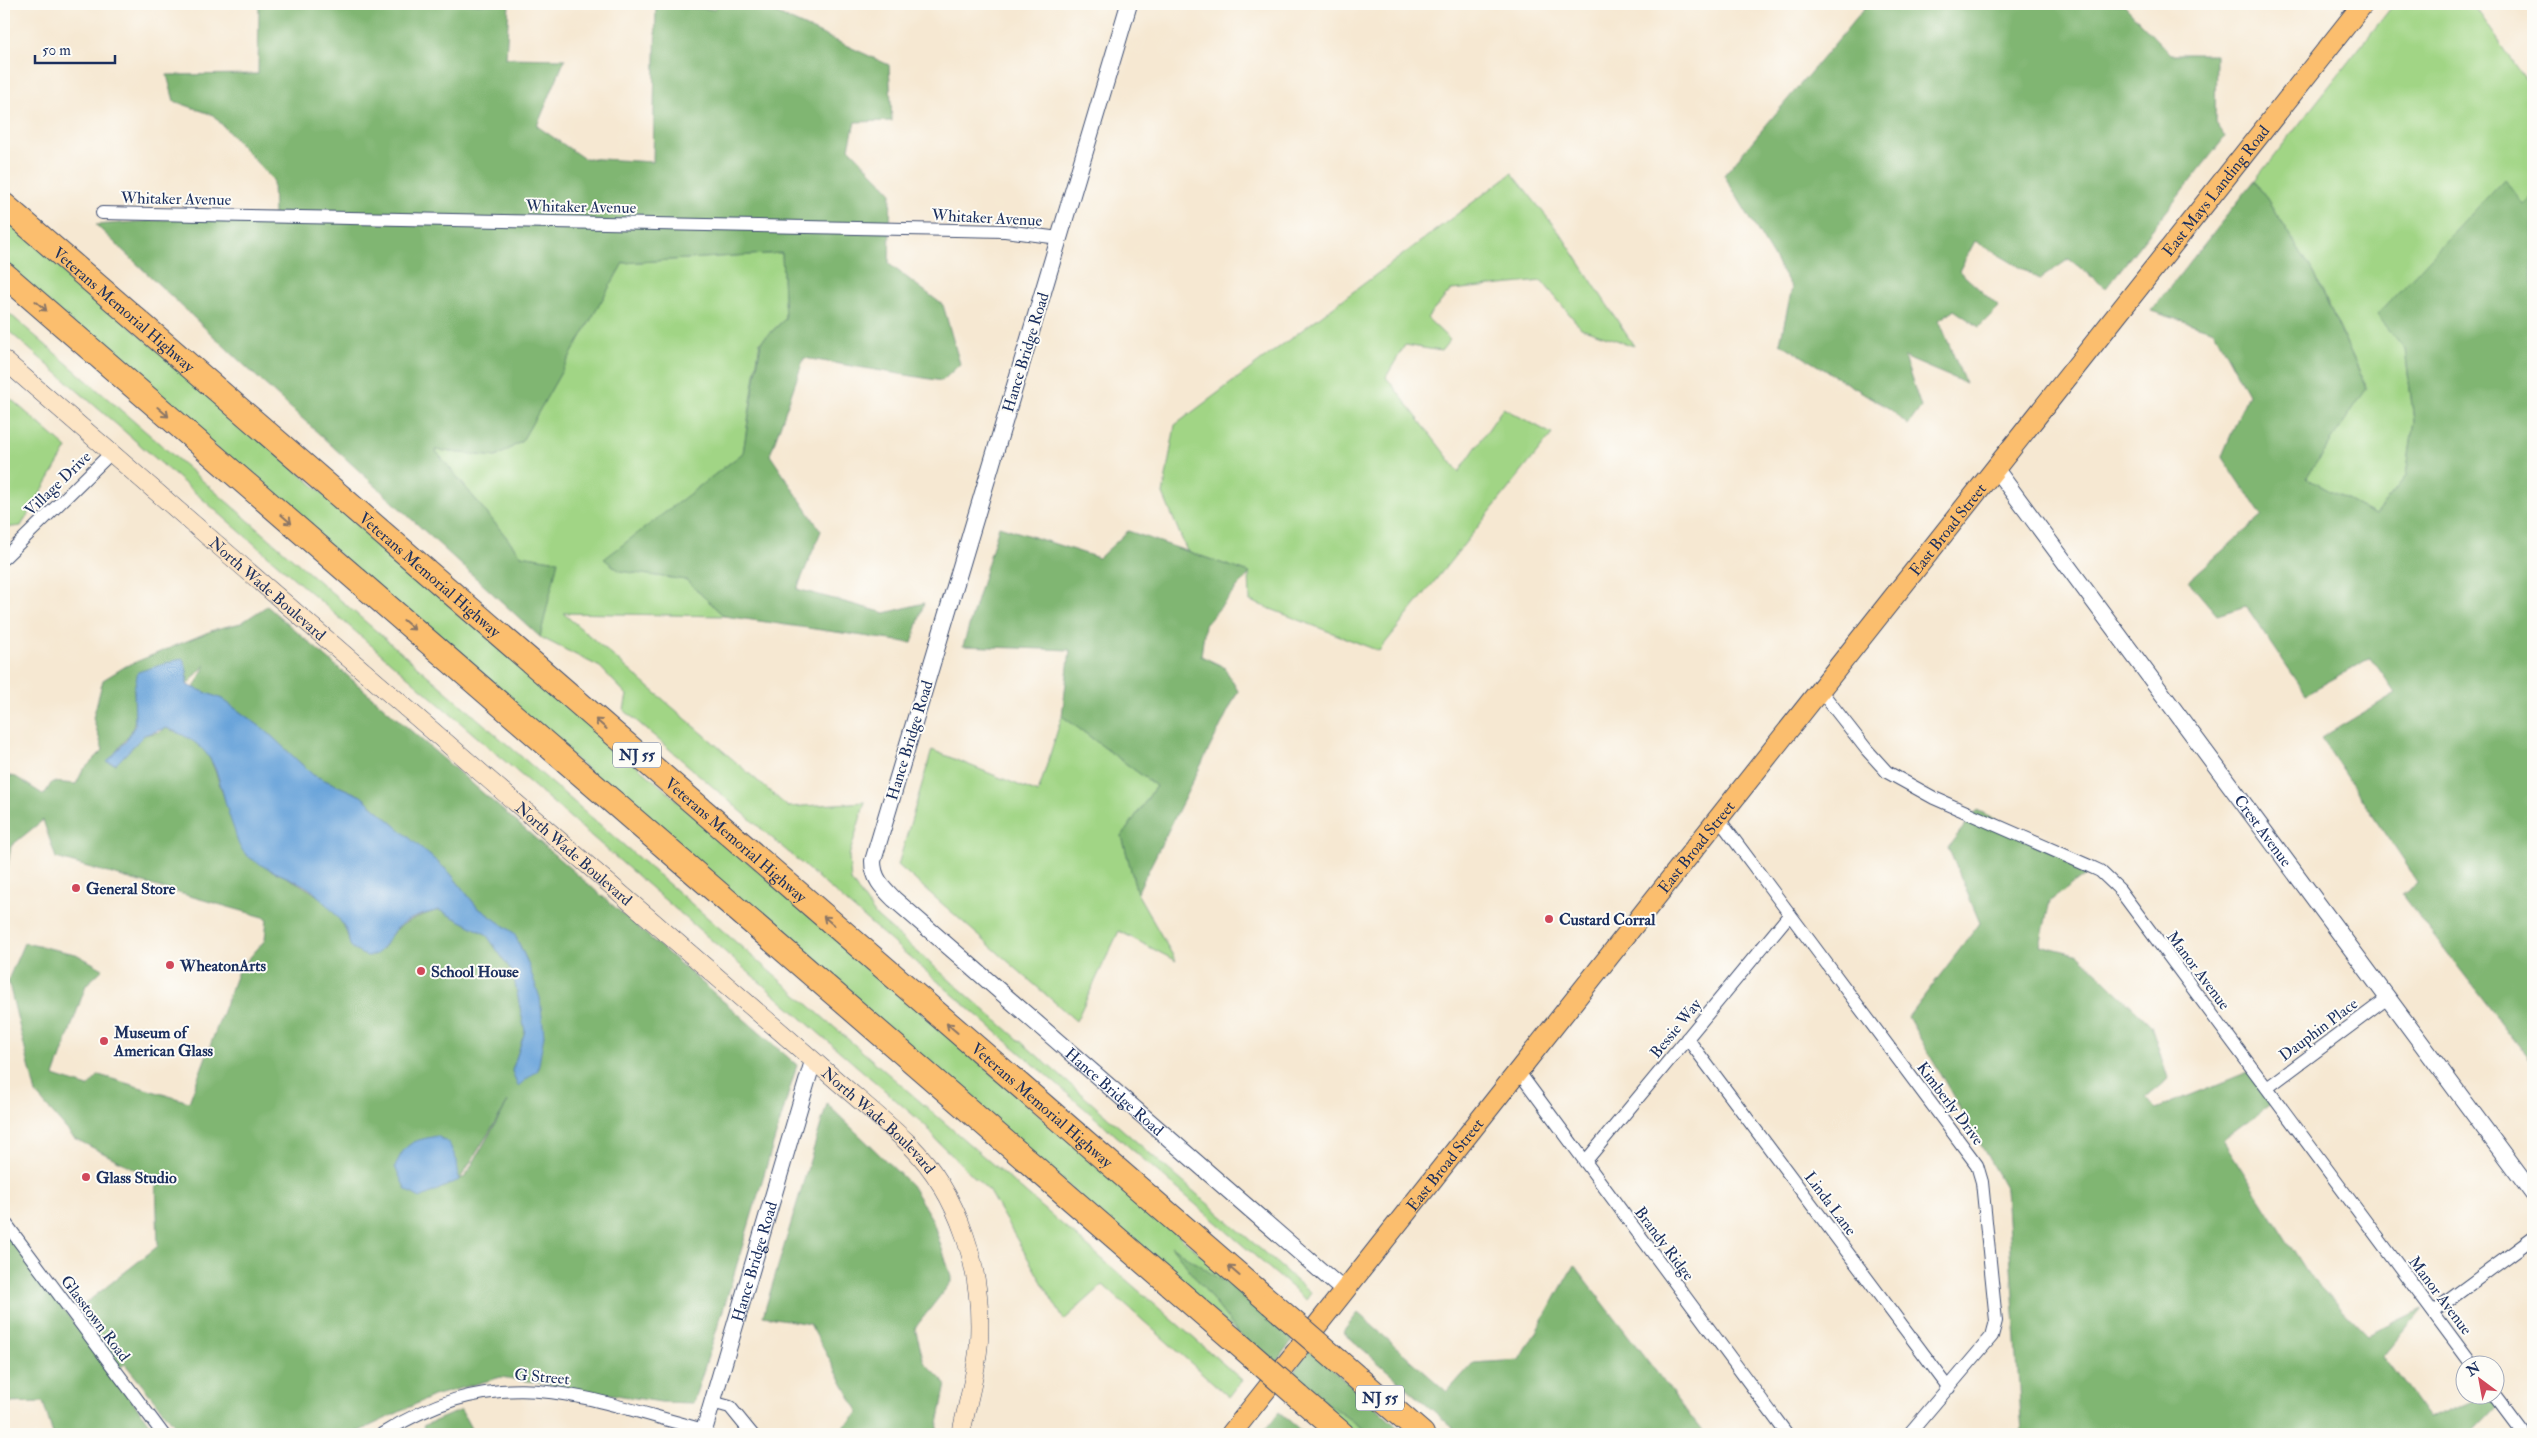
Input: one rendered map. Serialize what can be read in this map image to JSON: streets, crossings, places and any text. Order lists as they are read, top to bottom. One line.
{"streets":{"highway":["Veterans Memorial Highway","NJ 55"],"main road":["East Mays Landing Road","East Broad Street","North Wade Boulevard"],"street":["Whitaker Avenue","Hance Bridge Road","Village Drive","Crest Avenue","Manor Avenue","Bessie Way","Dauphin Place","Kimberly Drive","Linda Lane","Brandy Ridge","Glasstown Road","G Street"]},"crossings":[["East Mays Landing Road","East Broad Street"],["Whitaker Avenue","Hance Bridge Road"],["Hance Bridge Road","East Broad Street"],["Hance Bridge Road","North Wade Boulevard"],["Hance Bridge Road","G Street"],["Village Drive","North Wade Boulevard"],["East Broad Street","Crest Avenue"],["East Broad Street","Manor Avenue"],["East Broad Street","Kimberly Drive"],["East Broad Street","Brandy Ridge"],["Crest Avenue","Dauphin Place"],["Manor Avenue","Dauphin Place"],["Bessie Way","Kimberly Drive"],["Bessie Way","Linda Lane"],["Bessie Way","Brandy Ridge"],["Kimberly Drive","Linda Lane"]],"places":["General Store","Custard Corral","WheatonArts","School House","Museum of American Glass","Glass Studio"],"scale_bar":"50 m","north":"top left"}
